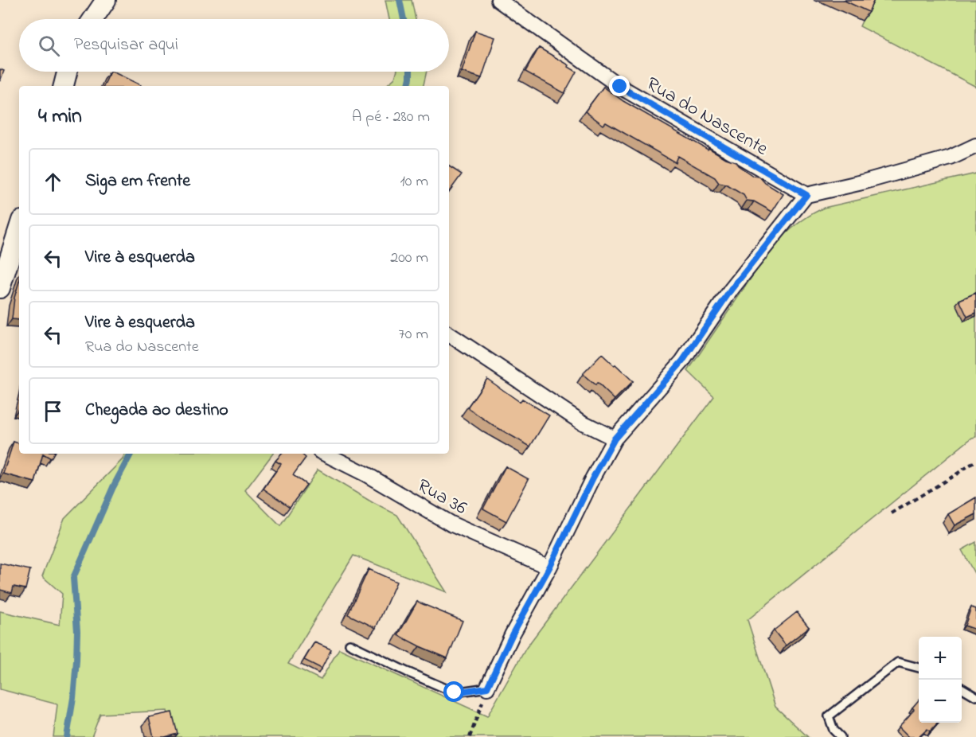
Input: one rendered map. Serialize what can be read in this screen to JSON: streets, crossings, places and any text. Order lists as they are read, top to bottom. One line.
{"streets":{"street":["Rua do Nascente","Rua 36"]},"page":{"search":"Pesquisar aqui","heading":["4 min","A pé · 280 m"],"list":[["Siga em frente","10 m"],["Vire à esquerda","200 m"],["Vire à esquerda","Rua do Nascente","70 m"],"Chegada ao destino"],"map_buttons":["+","−"]}}
